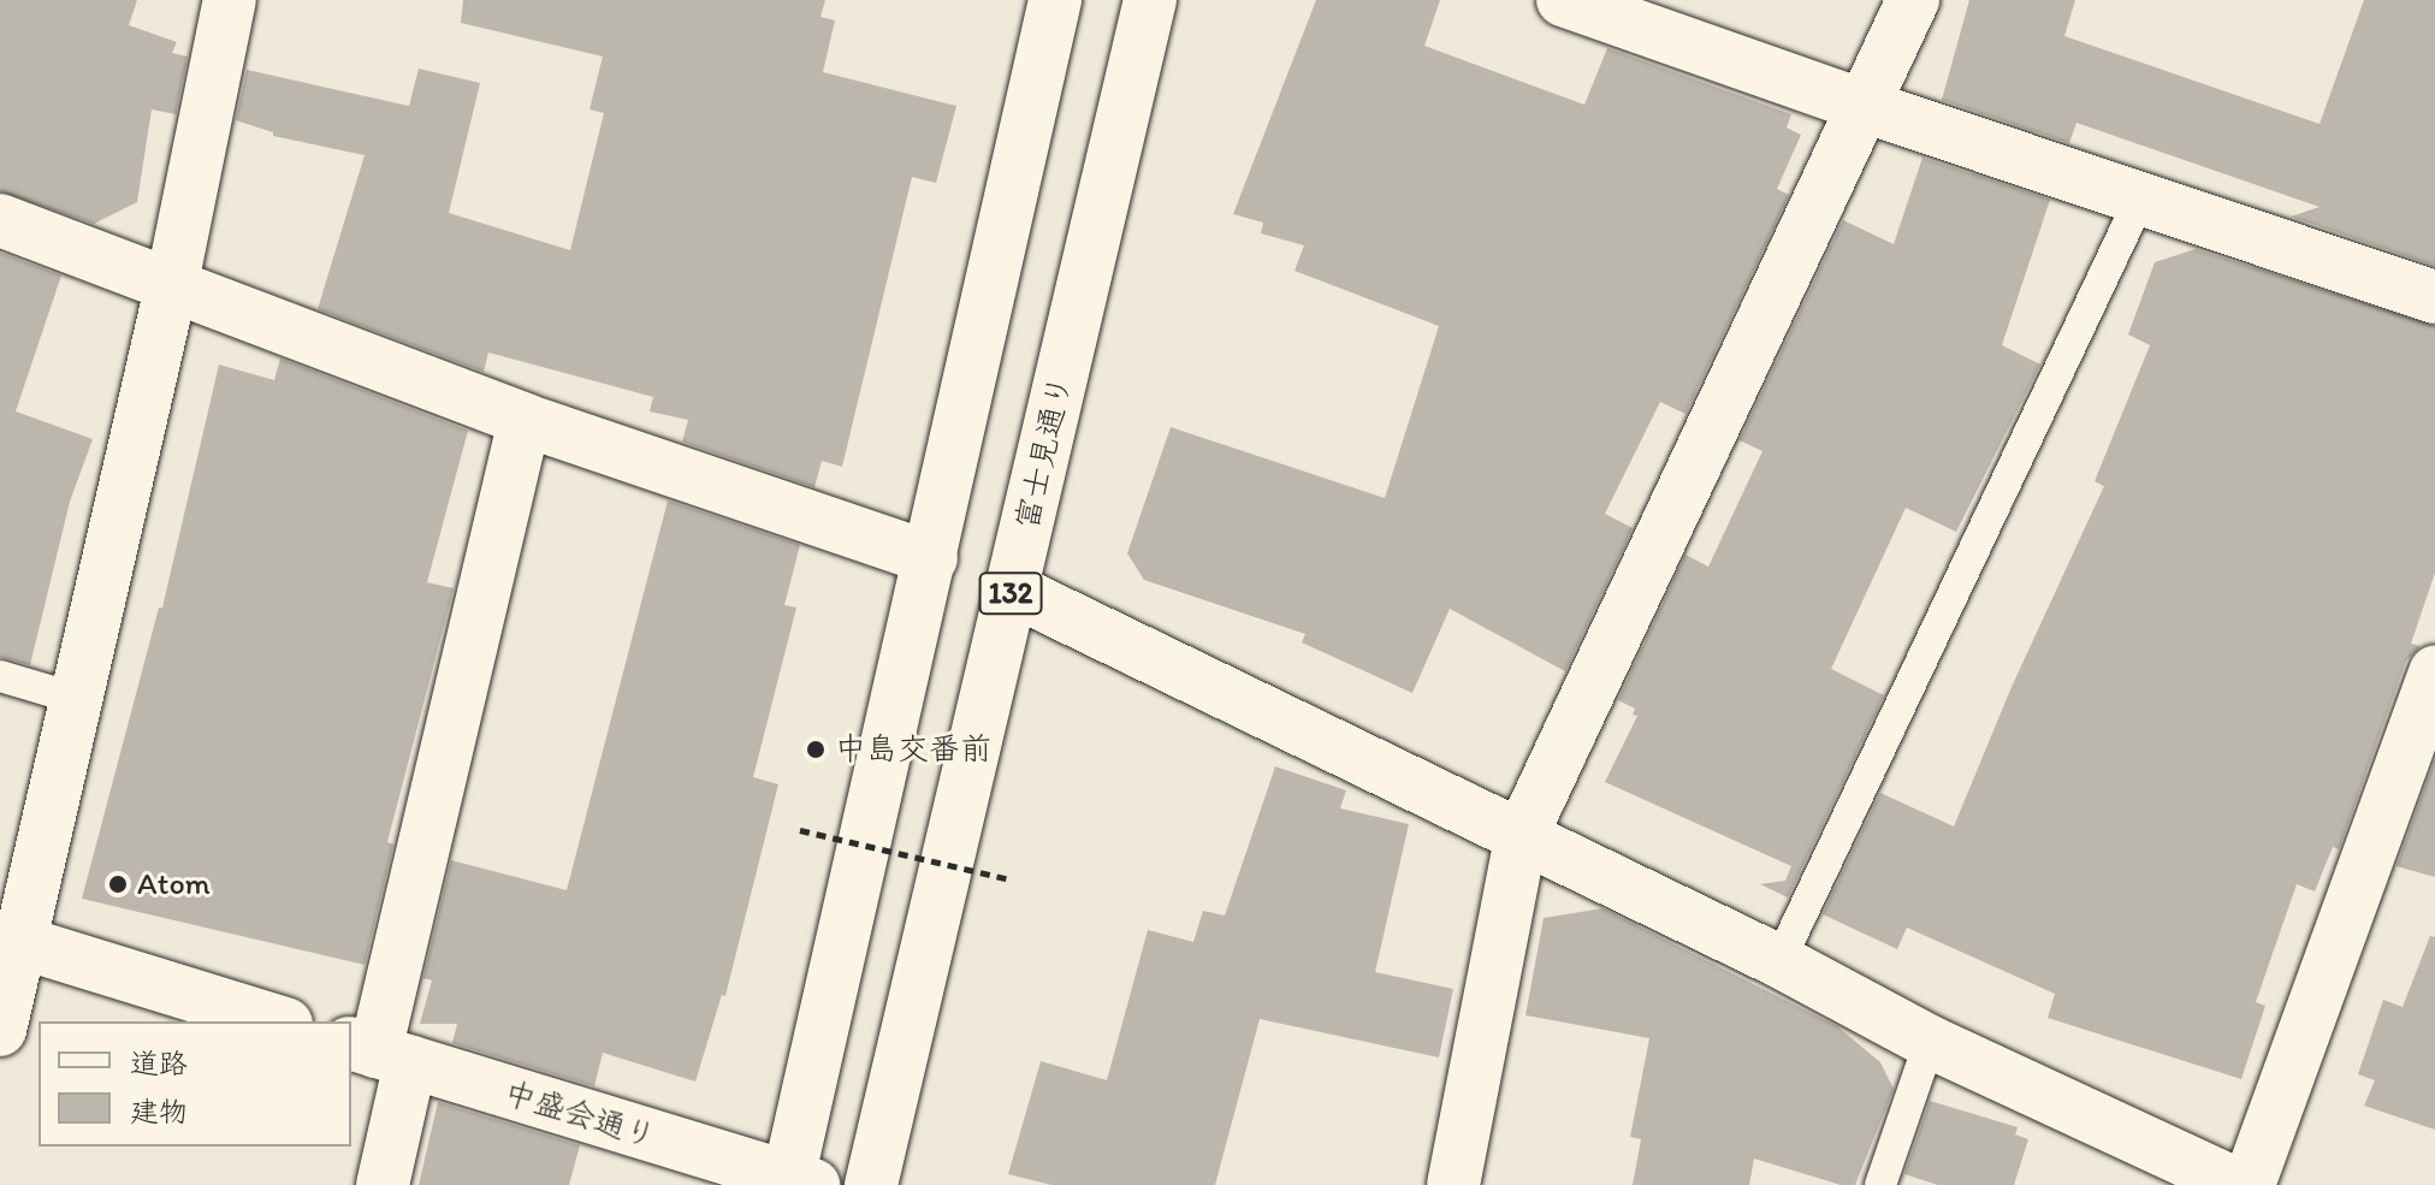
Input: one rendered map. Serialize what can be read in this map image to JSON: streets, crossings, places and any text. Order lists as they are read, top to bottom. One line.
{"streets":{"main road":["富士見通り","132","中盛会通り"]},"places":["中島交番前","Atom"],"legend":["道路","建物"]}
